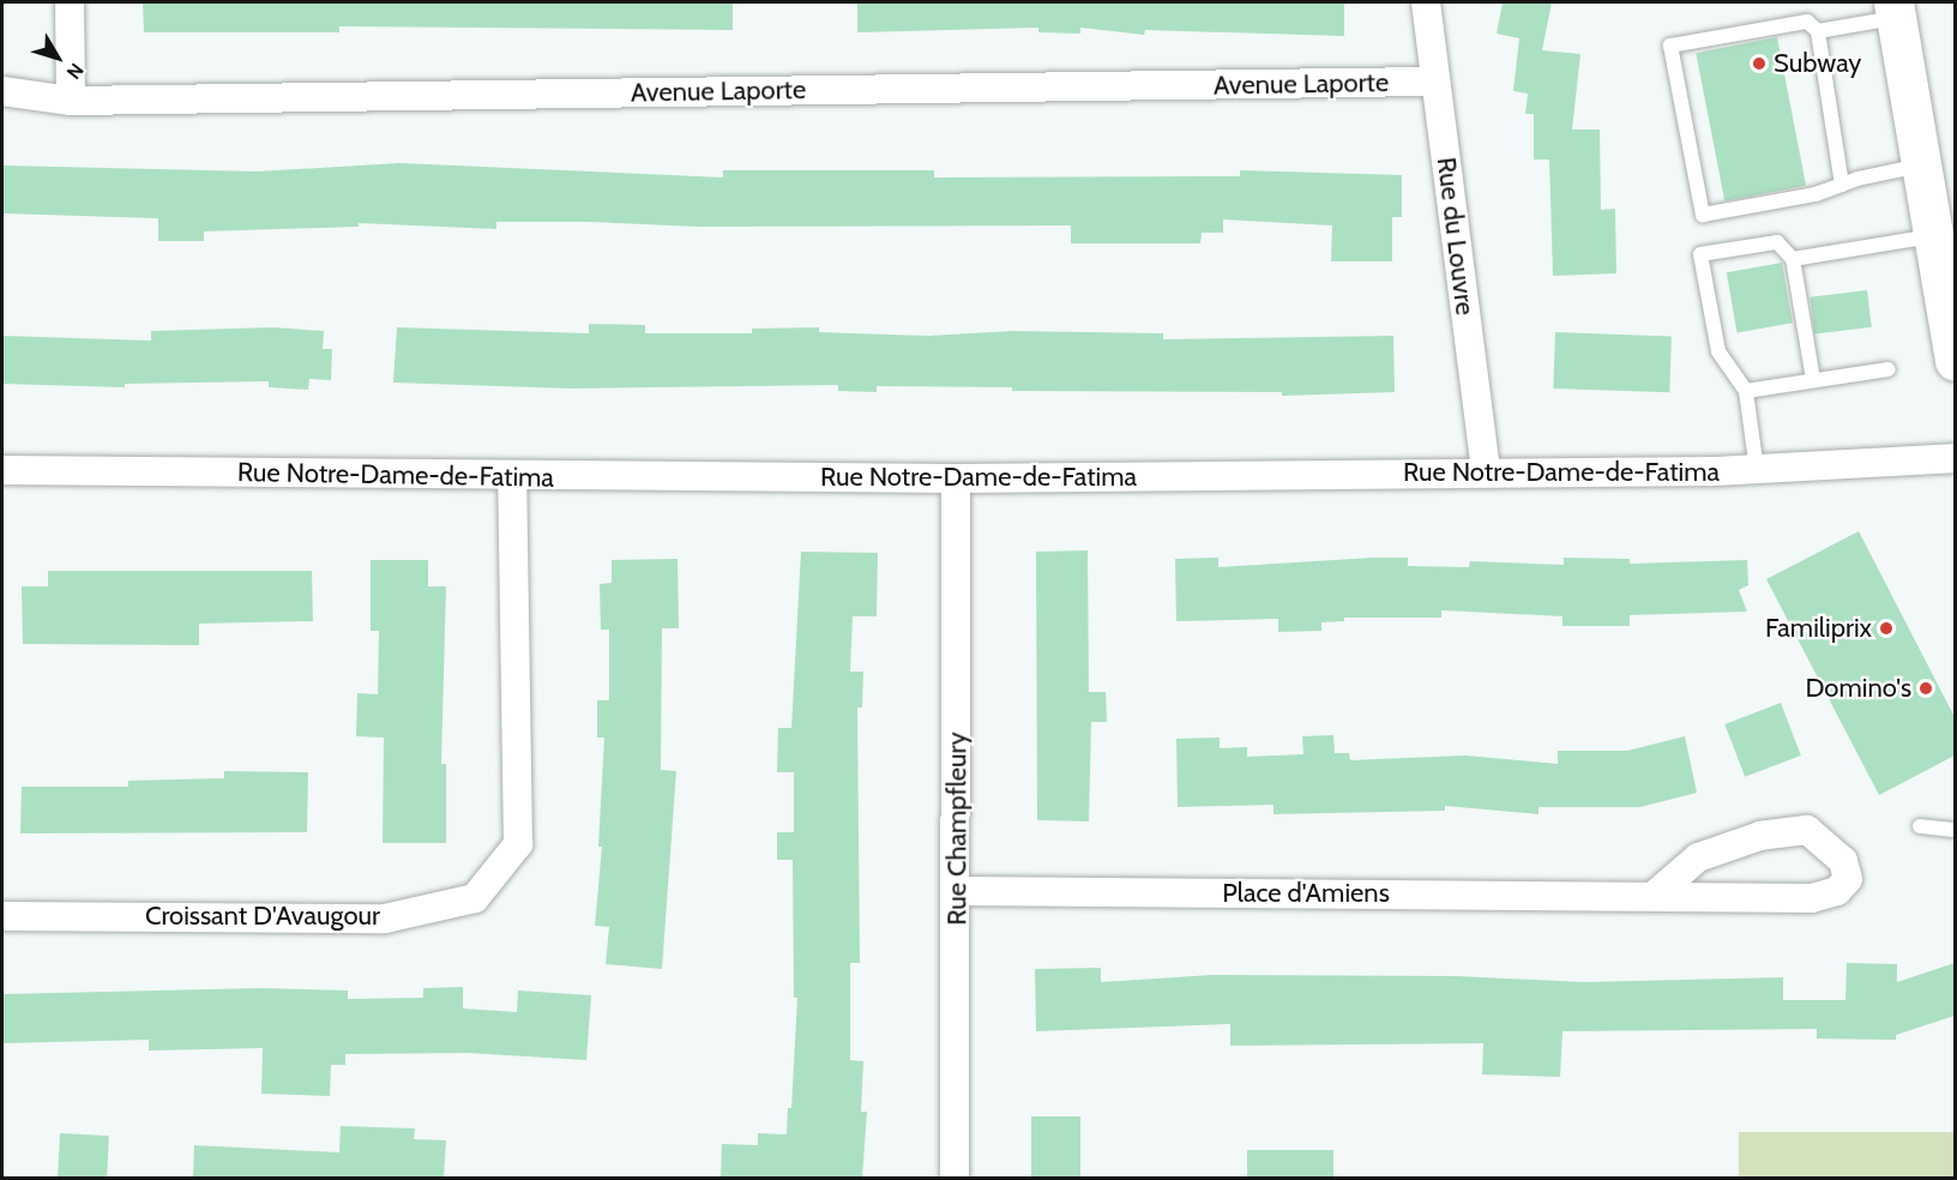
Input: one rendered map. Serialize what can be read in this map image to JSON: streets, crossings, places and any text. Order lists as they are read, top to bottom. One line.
{"streets":{"street":["Avenue Laporte","Rue du Louvre","Rue Notre-Dame-de-Fatima","Rue Champfleury","Place d'Amiens","Croissant D'Avaugour"]},"crossings":[["Avenue Laporte","Rue du Louvre"],["Rue du Louvre","Rue Notre-Dame-de-Fatima"],["Rue Notre-Dame-de-Fatima","Rue Champfleury"],["Rue Notre-Dame-de-Fatima","Croissant D'Avaugour"],["Rue Champfleury","Place d'Amiens"]],"places":["Subway","Familiprix","Domino's"],"north":"bottom right"}
